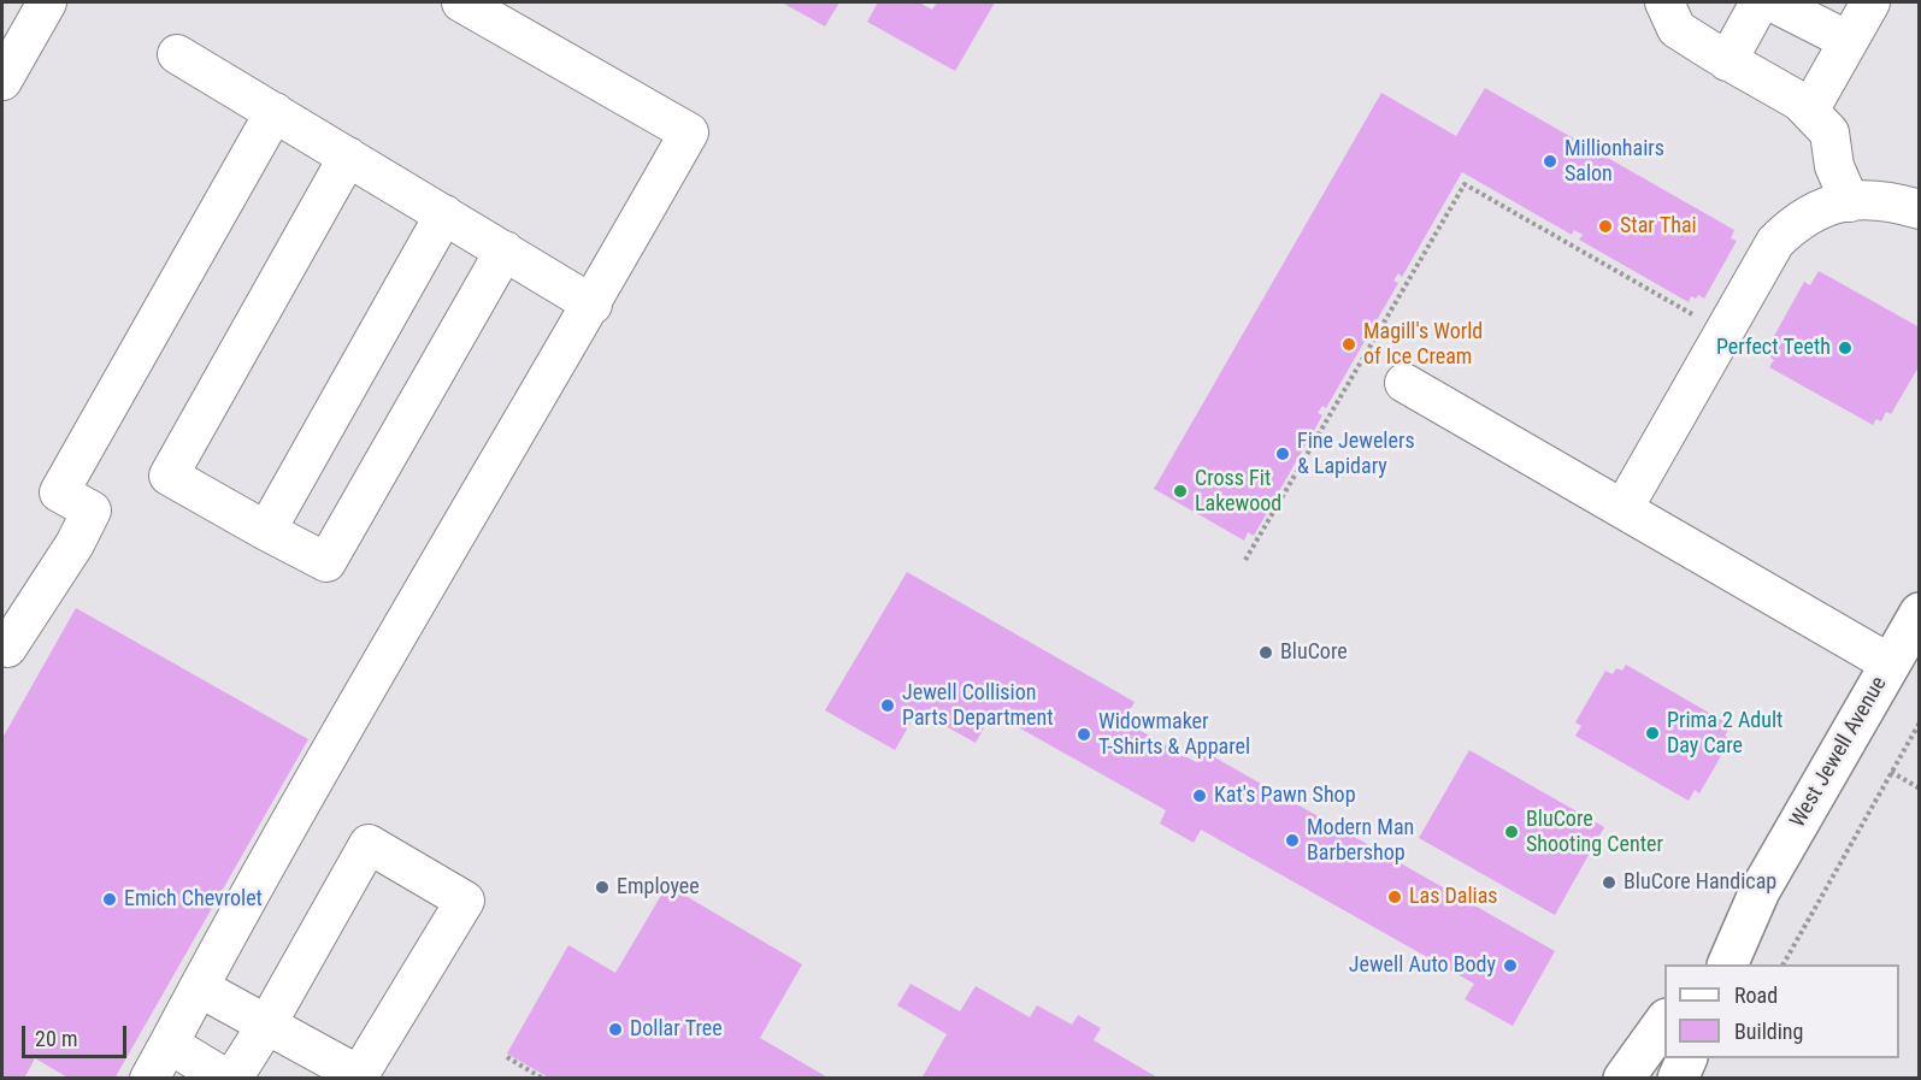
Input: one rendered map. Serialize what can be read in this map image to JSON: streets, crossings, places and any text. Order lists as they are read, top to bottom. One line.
{"streets":{"main road":["West Jewell Avenue"]},"places":["Millionhairs Salon","Star Thai","Magill's World of Ice Cream","Perfect Teeth","Fine Jewelers & Lapidary","Cross Fit Lakewood","BluCore","Jewell Collision Parts Department","Prima 2 Adult Day Care","Widowmaker T-Shirts & Apparel","Kat's Pawn Shop","BluCore Shooting Center","Modern Man Barbershop","BluCore Handicap","Employee","Las Dalias","Emich Chevrolet","Jewell Auto Body","Dollar Tree"],"legend":["Road","Building"],"scale_bar":"20 m"}
